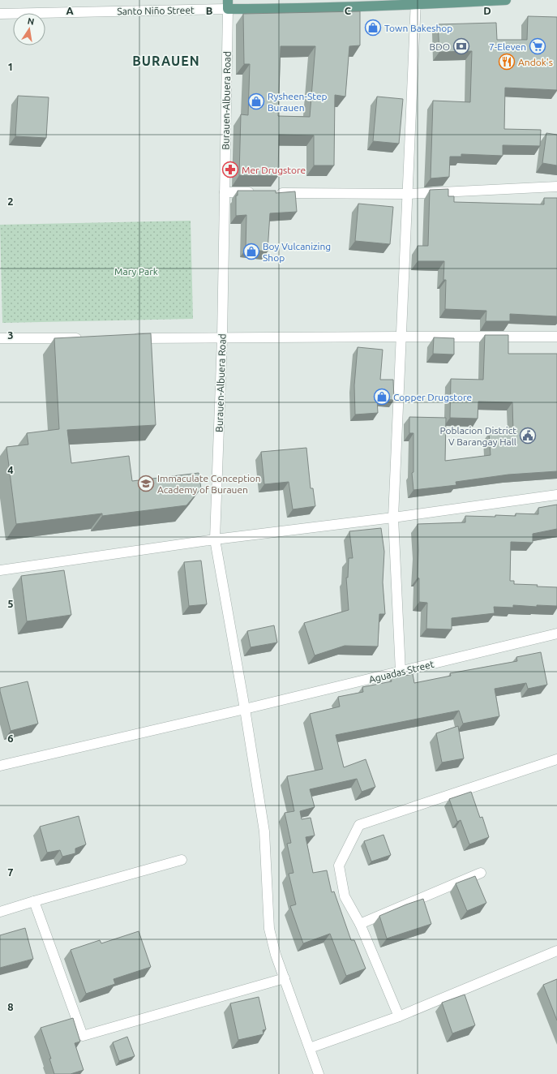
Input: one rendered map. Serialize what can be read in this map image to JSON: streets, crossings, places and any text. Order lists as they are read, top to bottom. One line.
{"streets":{"main road":["Santo Niño Street"],"street":["Burauen-Albuera Road","Aguadas Street"]},"crossings":[["Santo Niño Street","Burauen-Albuera Road"],["Burauen-Albuera Road","Aguadas Street"]],"districts":["BURAUEN"],"parks":["Mary Park"],"places":{"shop":["Town Bakeshop","Rysheen-Step Burauen","Boy Vulcanizing Shop","Copper Drugstore"],"bank":["BDO"],"supermarket":["7-Eleven"],"restaurant":["Andok's"],"pharmacy":["Mer Drugstore"],"public building":["Poblacion District V Barangay Hall"],"school or university":["Immaculate Conception Academy of Burauen"]},"north":"top","grid":{"columns":["A","B","C","D"],"rows":["1","2","3","4","5","6","7","8"]}}
